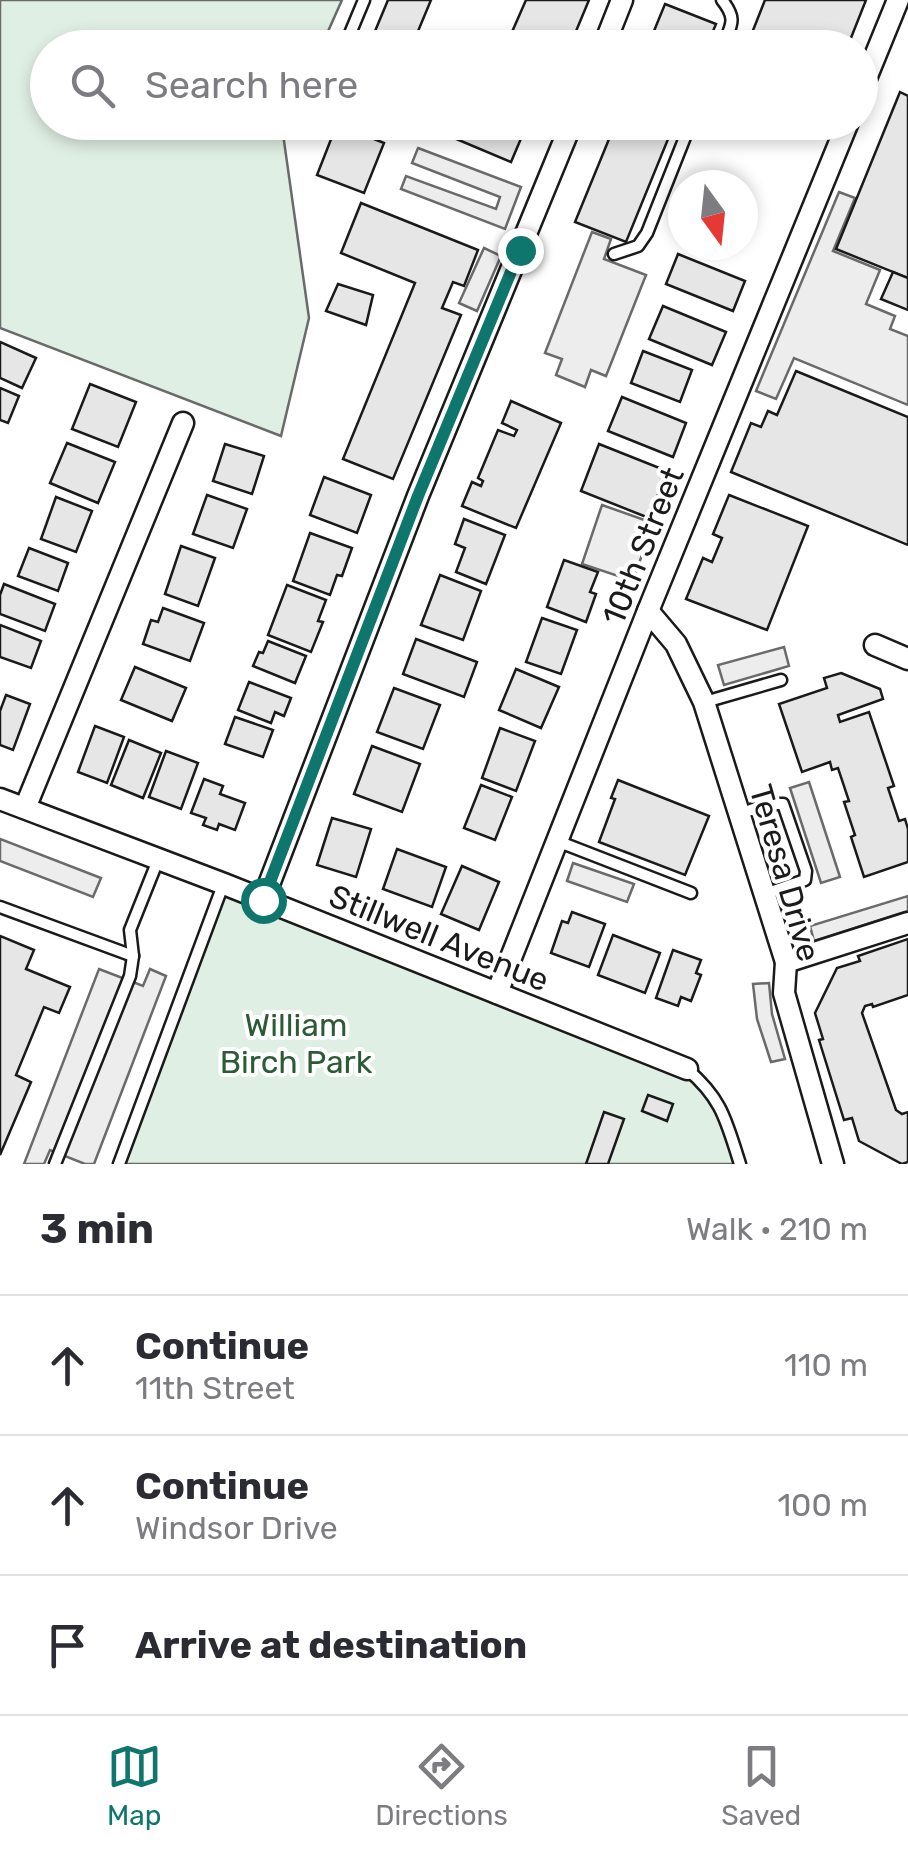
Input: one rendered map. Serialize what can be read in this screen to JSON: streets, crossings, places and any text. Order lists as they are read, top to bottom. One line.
{"streets":{"street":["10th Street","Teresa Drive","Stillwell Avenue"]},"crossings":[["10th Street","Teresa Drive"],["10th Street","Stillwell Avenue"]],"parks":["William Birch Park"],"north":"bottom","page":{"search":"Search here","heading":["3 min","Walk · 210 m"],"list":[["Continue","11th Street","110 m"],["Continue","Windsor Drive","100 m"],"Arrive at destination"],"nav":["Map","Directions","Saved"]}}
